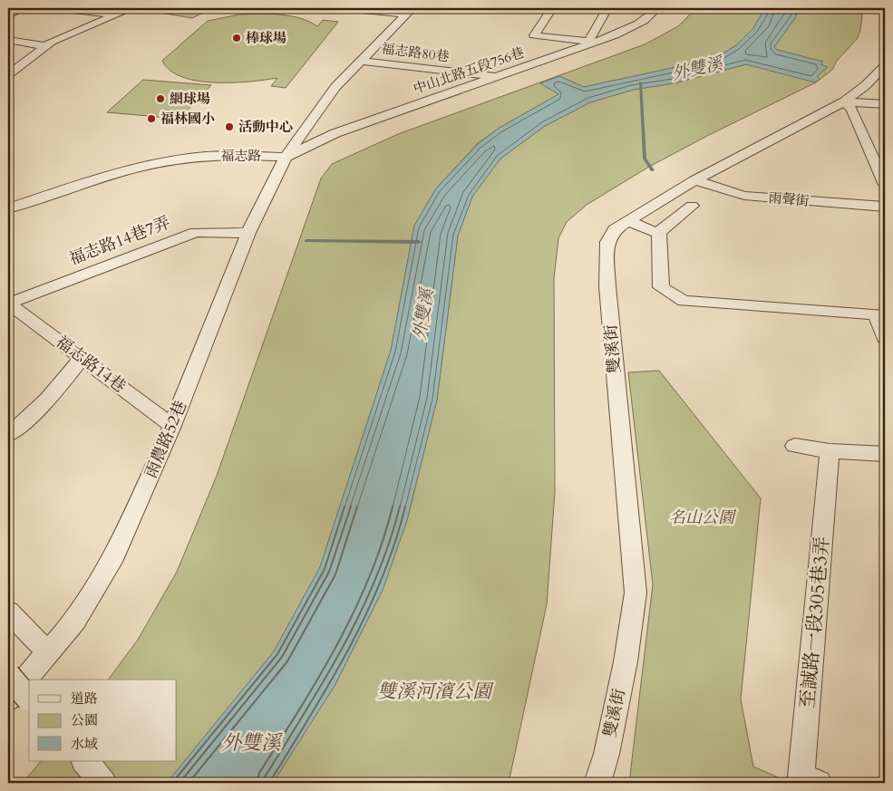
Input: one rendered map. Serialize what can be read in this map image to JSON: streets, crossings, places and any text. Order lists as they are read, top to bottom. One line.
{"streets":{"street":["福志路80巷","中山北路五段756巷","福志路","雨聲街","福志路14巷7弄","雙溪街","福志路14巷","雨農路52巷","至誠路一段305巷3弄"]},"crossings":[["福志路80巷","中山北路五段756巷"],["中山北路五段756巷","福志路"],["中山北路五段756巷","雨農路52巷"],["福志路","雨農路52巷"],["雨聲街","雙溪街"],["福志路14巷7弄","福志路14巷"],["福志路14巷7弄","雨農路52巷"],["福志路14巷","雨農路52巷"]],"water":["外雙溪"],"parks":["名山公園","雙溪河濱公園"],"places":["棒球場","網球場","福林國小","活動中心"],"legend":["道路","公園","水域"]}
